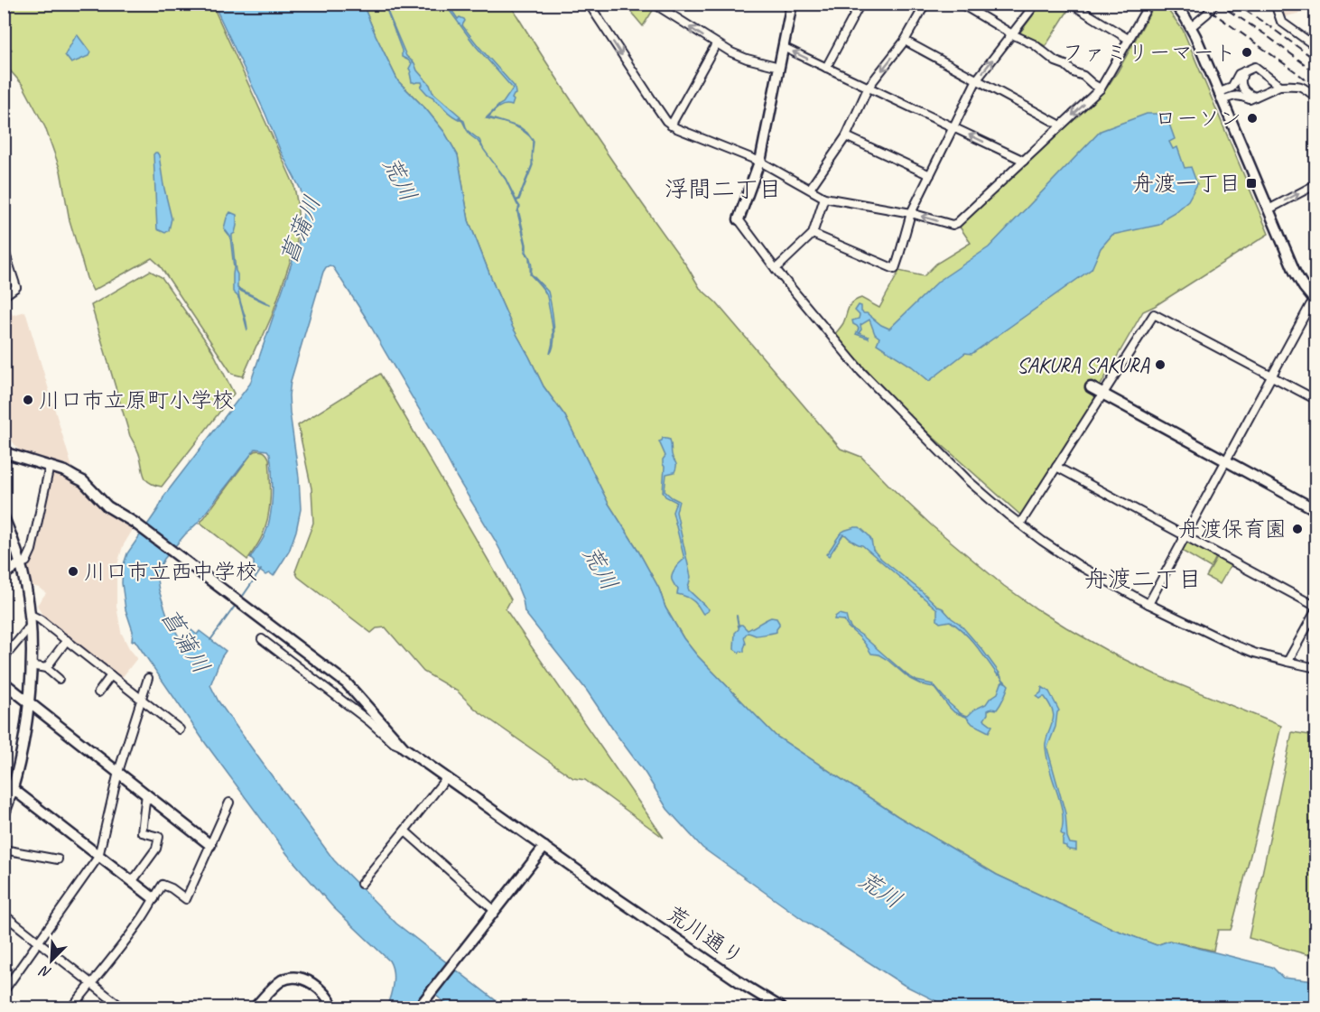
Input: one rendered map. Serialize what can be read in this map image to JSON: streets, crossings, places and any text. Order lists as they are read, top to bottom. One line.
{"streets":{"street":["荒川通り"]},"districts":["浮間二丁目","舟渡二丁目"],"water":["荒川","菖蒲川"],"places":{"other":["ファミリーマート","ローソン","SAKURA SAKURA","川口市立原町小学校","舟渡保育園","川口市立西中学校"],"transit":["舟渡一丁目"]},"north":"bottom left"}
